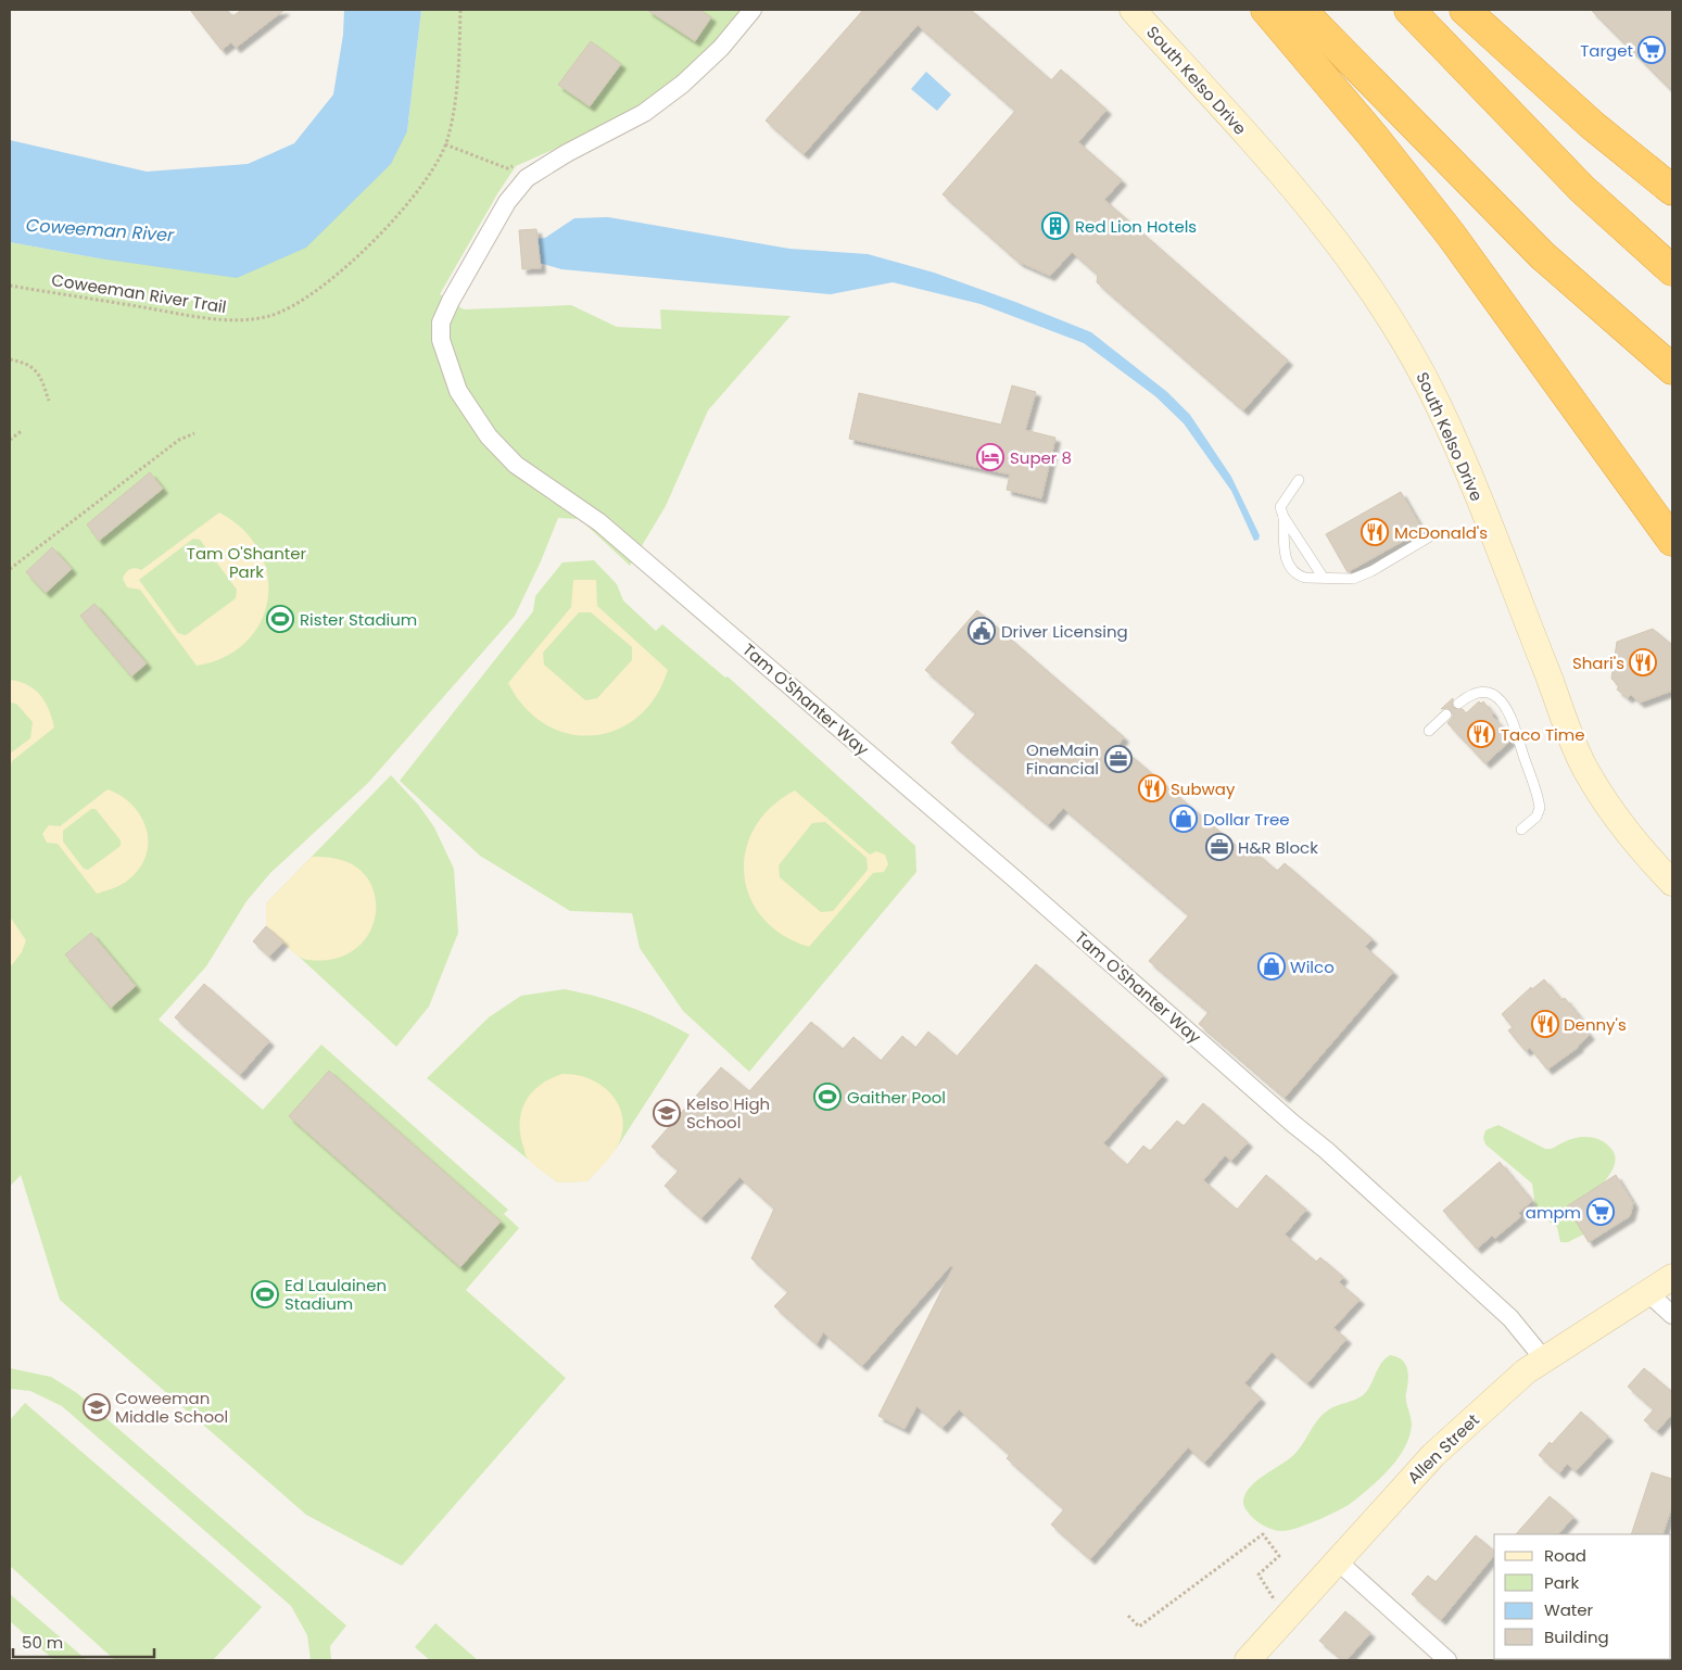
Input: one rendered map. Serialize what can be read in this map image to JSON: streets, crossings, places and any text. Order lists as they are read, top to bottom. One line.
{"streets":{"main road":["South Kelso Drive","Allen Street"],"street":["Tam O'Shanter Way"],"path":["Coweeman River Trail"]},"crossings":[["Tam O'Shanter Way","Allen Street"]],"water":["Coweeman River"],"parks":["Tam O'Shanter Park"],"places":{"supermarket":["Target","ampm"],"building":["Red Lion Hotels"],"hotel":["Super 8"],"restaurant":["McDonald's","Shari's","Taco Time","Subway","Denny's"],"sports":["Rister Stadium","Gaither Pool","Ed Laulainen Stadium"],"public building":["Driver Licensing"],"office":["OneMain Financial","H&R Block"],"shop":["Dollar Tree","Wilco"],"school or university":["Kelso High School","Coweeman Middle School"]},"legend":["Road","Park","Water","Building"],"scale_bar":"50 m"}
